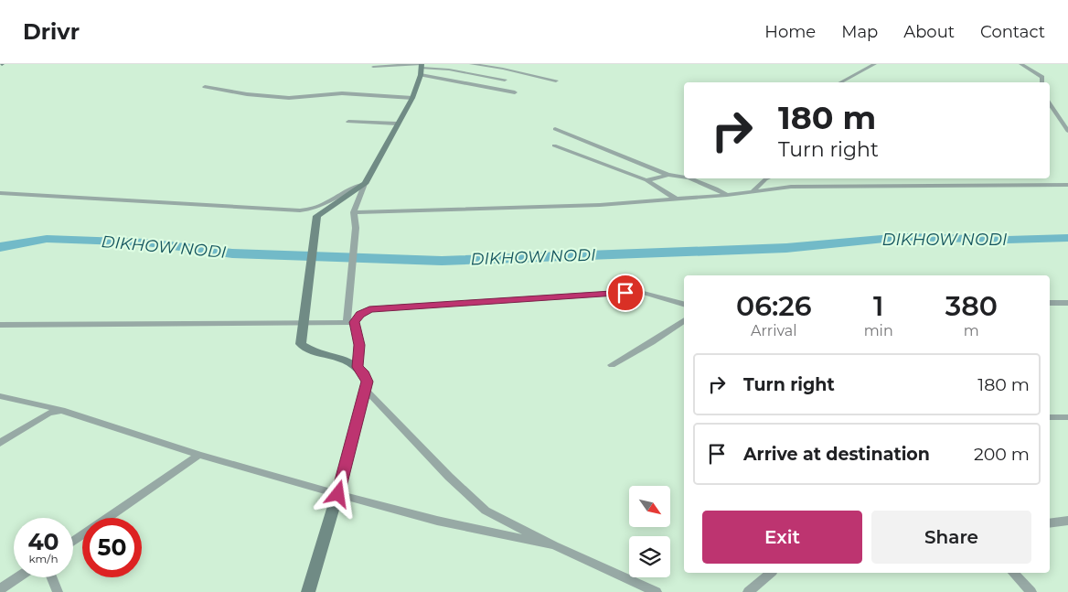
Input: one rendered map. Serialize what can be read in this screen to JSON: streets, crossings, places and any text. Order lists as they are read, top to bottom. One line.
{"water":["DIKHOW NODI"],"north":"bottom right","page":{"header":"Drivr","nav":["Home","Map","About","Contact"],"turn":["180 m","Turn right"],"eta":["06:26","Arrival","1","min","380","m"],"list":[{"name":"Turn right","value":"180 m"},{"name":"Arrive at destination","value":"200 m"}],"buttons":["Exit","Share"],"speed":"40 km/h","limit":"50"}}
